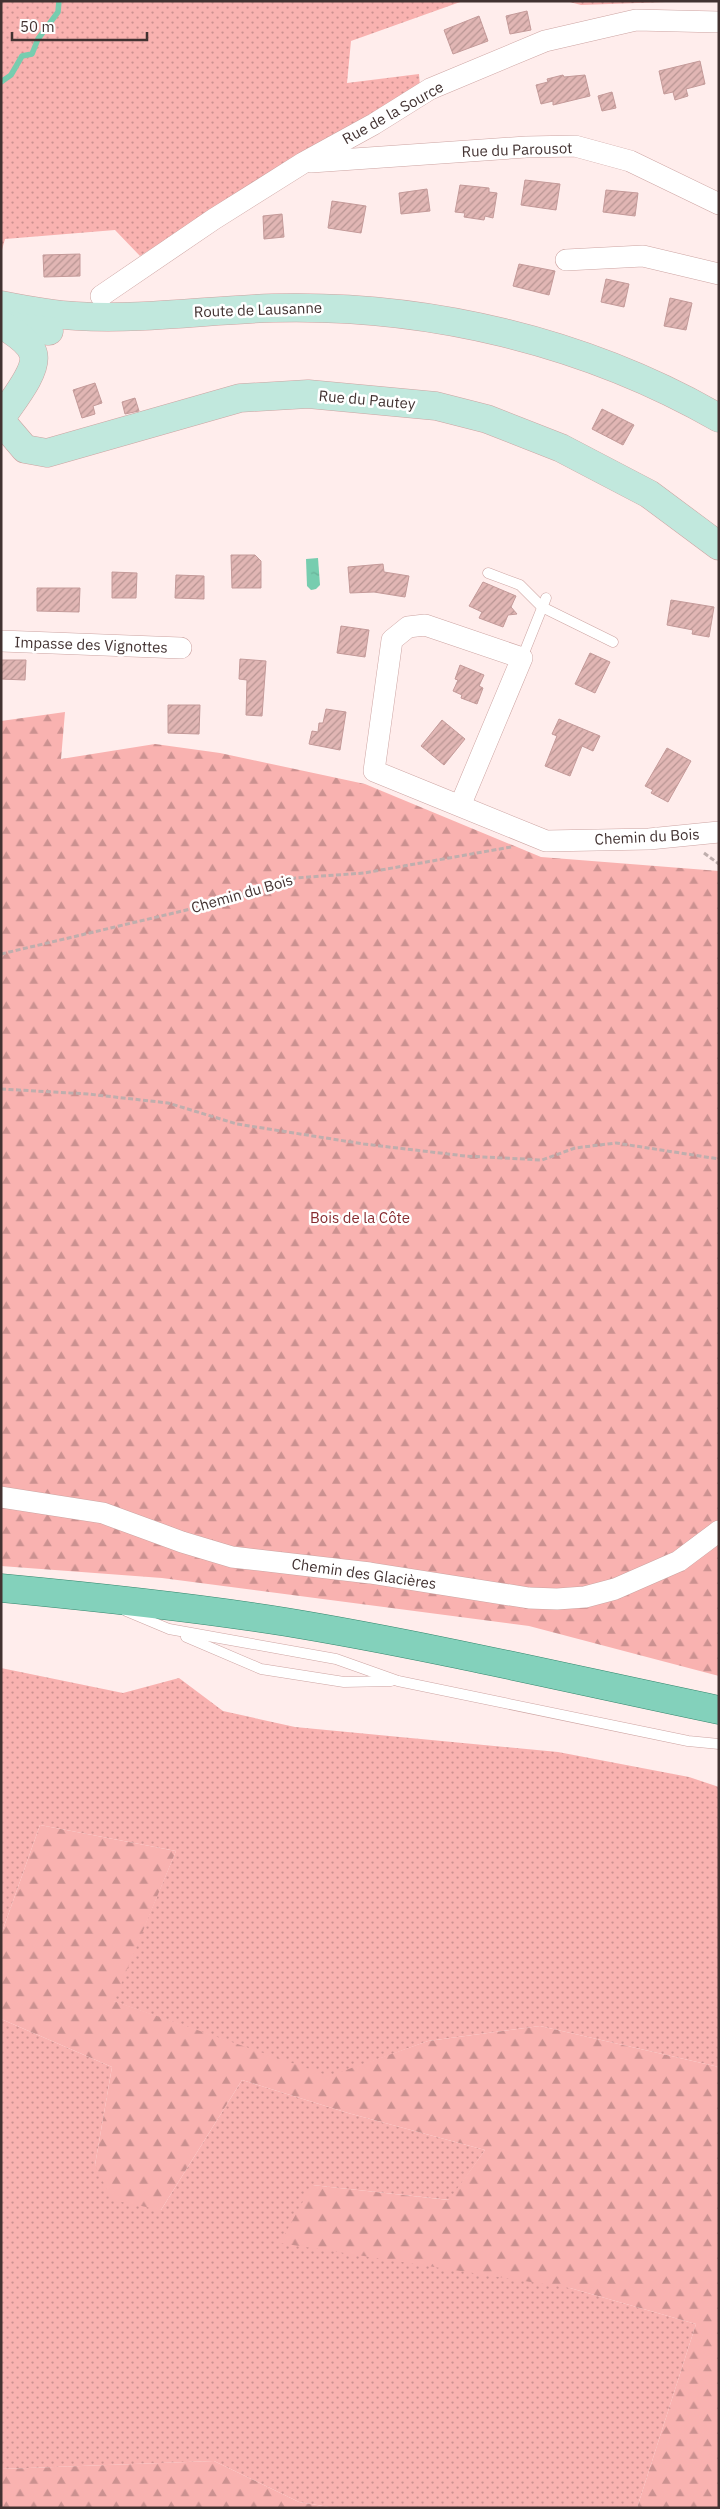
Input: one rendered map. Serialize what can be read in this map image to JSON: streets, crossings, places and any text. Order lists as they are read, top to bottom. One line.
{"streets":{"street":["Rue de la Source","Rue du Parousot","Route de Lausanne","Rue du Pautey","Impasse des Vignottes","Chemin du Bois","Chemin des Glacières"]},"crossings":[["Rue de la Source","Rue du Parousot"]],"parks":["Bois de la Côte"],"scale_bar":"50 m"}
